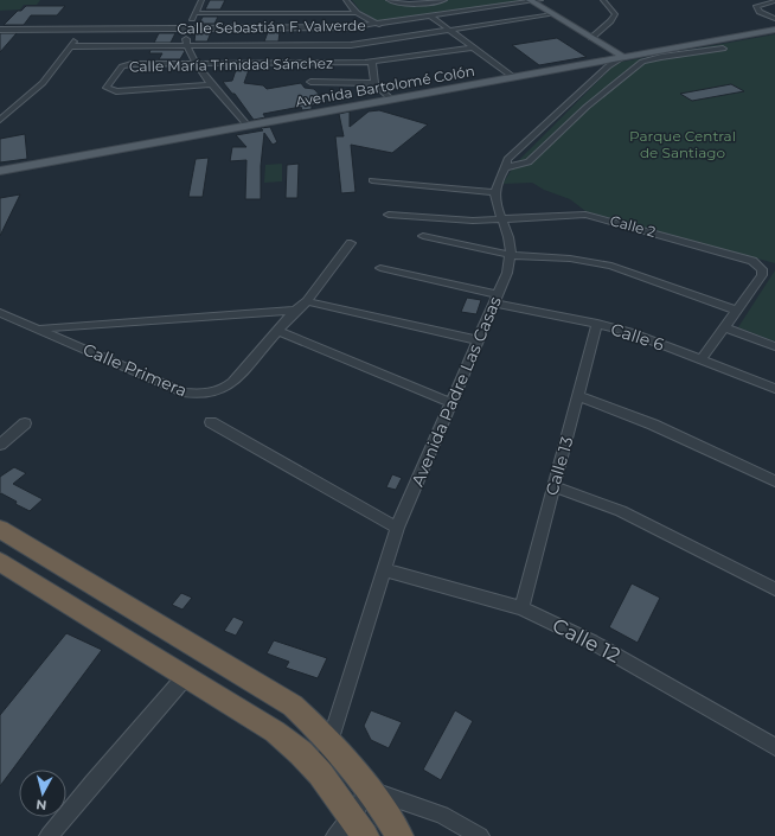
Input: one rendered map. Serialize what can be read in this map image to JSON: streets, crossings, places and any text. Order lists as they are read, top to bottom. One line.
{"streets":{"main road":["Avenida Bartolomé Colón"],"street":["Calle Sebastián F. Valverde","Calle María Trinidad Sánchez","Calle 2","Calle 6","Calle Primera","Avenida Padre Las Casas","Calle 13","Calle 12"]},"crossings":[["Calle 2","Avenida Padre Las Casas"],["Calle 6","Avenida Padre Las Casas"],["Calle 6","Calle 13"],["Avenida Padre Las Casas","Calle 12"],["Calle 13","Calle 12"]],"parks":["Parque Central de Santiago"],"north":"bottom"}
